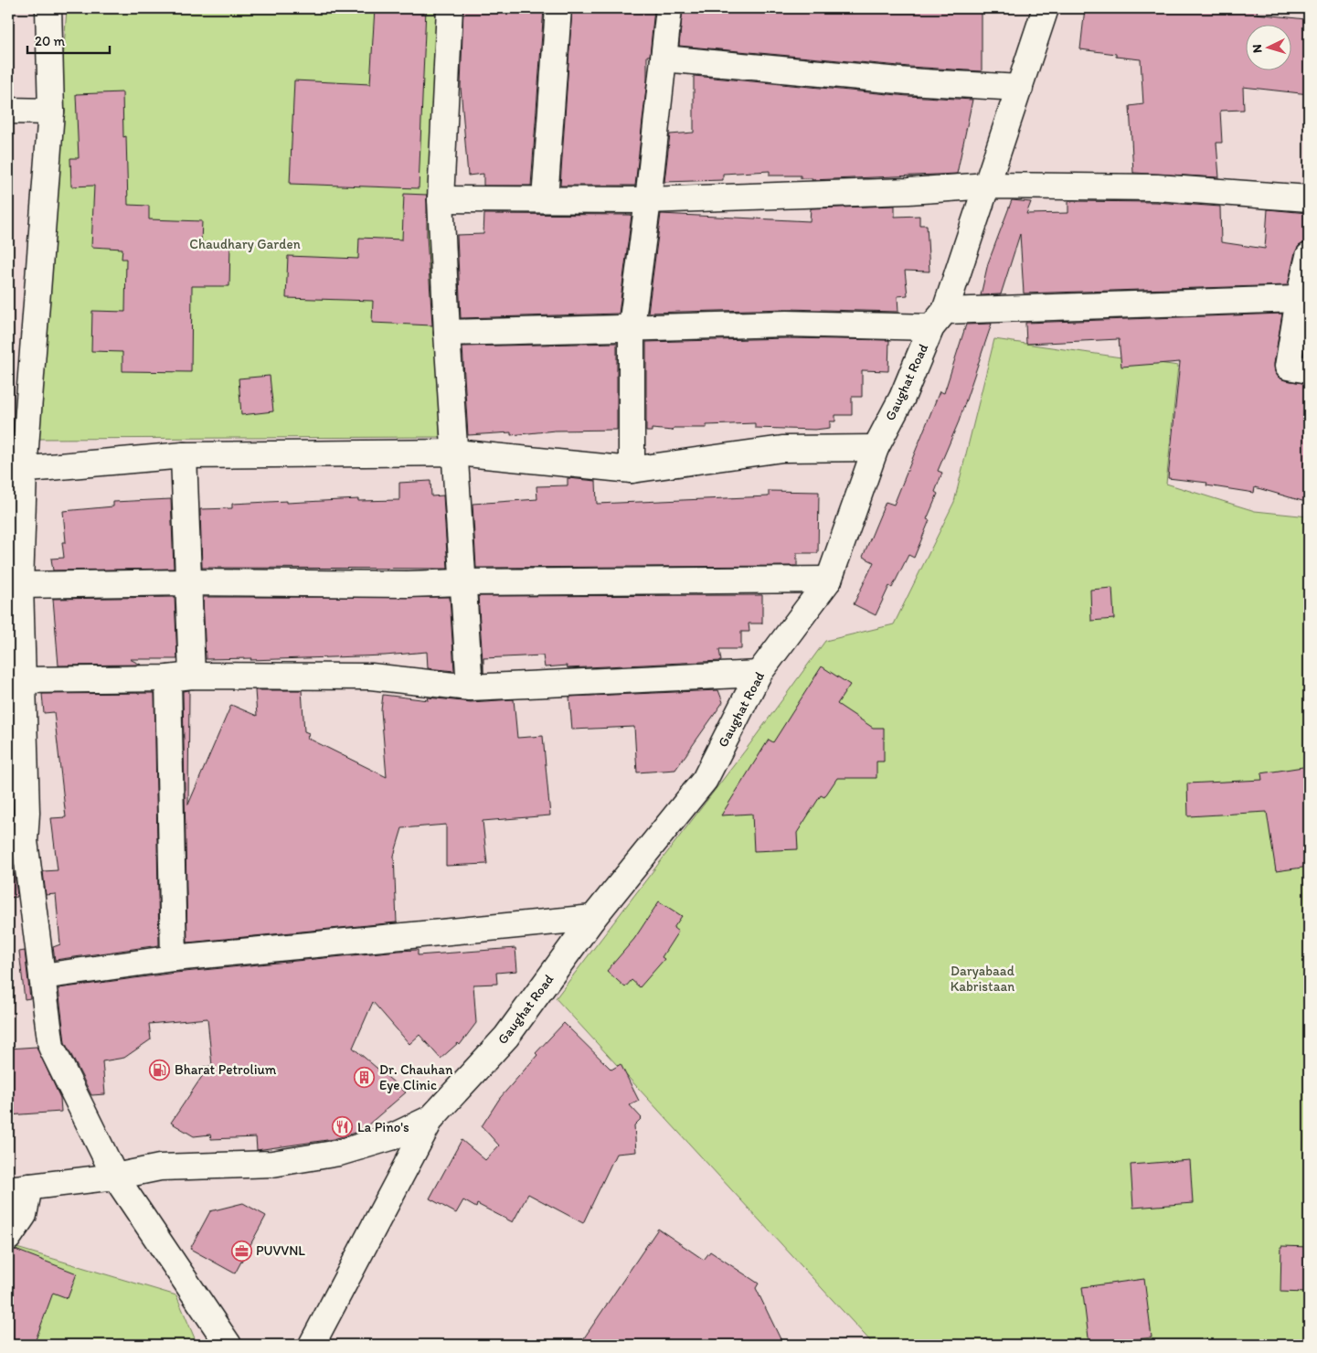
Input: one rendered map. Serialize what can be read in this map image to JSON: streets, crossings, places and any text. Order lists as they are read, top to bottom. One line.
{"streets":{"street":["Gaughat Road"]},"parks":["Chaudhary Garden","Daryabaad Kabristaan"],"places":{"fuel station":["Bharat Petrolium"],"building":["Dr. Chauhan Eye Clinic"],"restaurant":["La Pino's"],"office":["PUVVNL"]},"scale_bar":"20 m","north":"left"}
